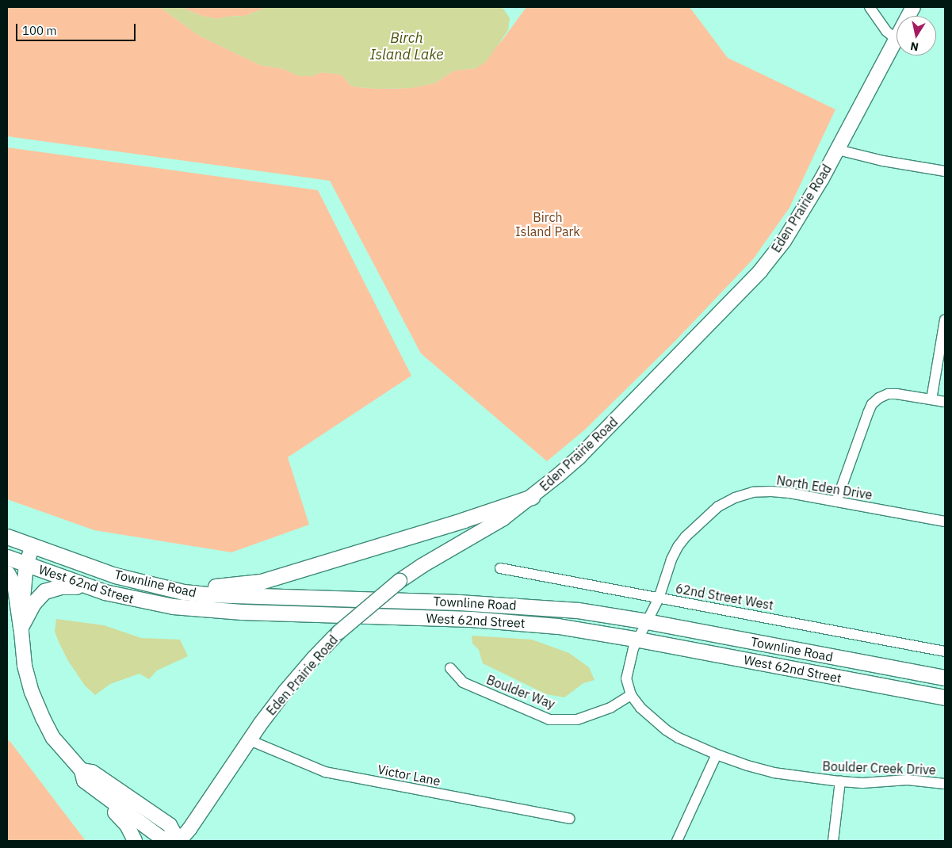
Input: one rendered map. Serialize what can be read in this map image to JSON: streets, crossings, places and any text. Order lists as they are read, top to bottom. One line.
{"streets":{"main road":["Eden Prairie Road","Townline Road","West 62nd Street"],"street":["North Eden Drive","62nd Street West","Boulder Way","Boulder Creek Drive","Victor Lane"]},"crossings":[["Eden Prairie Road","Victor Lane"],["North Eden Drive","62nd Street West"],["North Eden Drive","Boulder Creek Drive"],["Townline Road","Boulder Creek Drive"],["West 62nd Street","Boulder Creek Drive"],["62nd Street West","Boulder Creek Drive"],["Boulder Way","Boulder Creek Drive"]],"water":["Birch Island Lake"],"parks":["Birch Island Park"],"scale_bar":"100 m","north":"bottom"}
